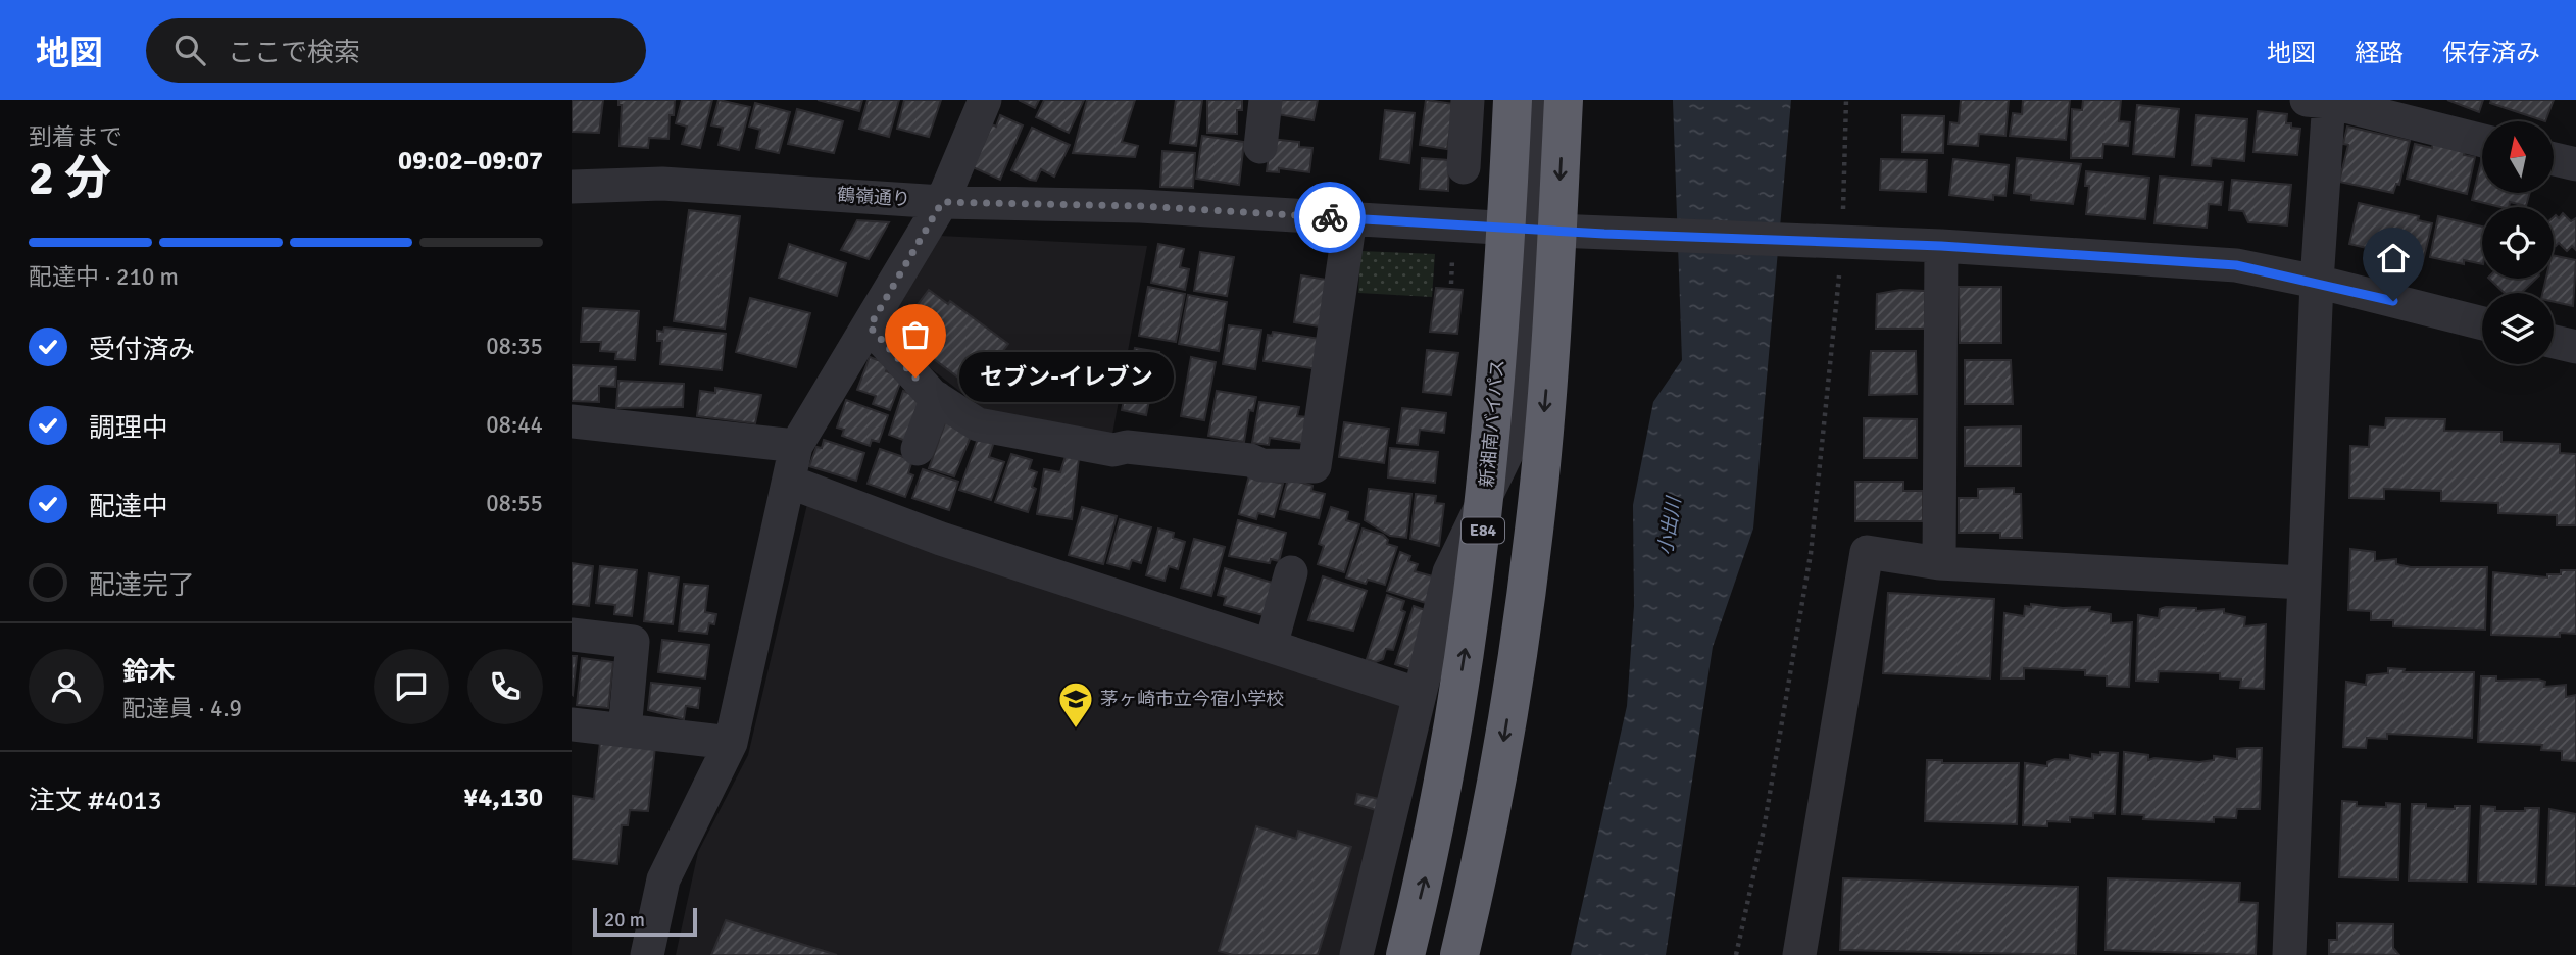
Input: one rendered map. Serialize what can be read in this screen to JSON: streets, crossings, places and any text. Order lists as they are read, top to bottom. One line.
{"streets":{"highway":["新湘南バイパス","E84"],"street":["鶴嶺通り"]},"water":["小出川"],"places":{"other":["セブン-イレブン"],"school or university":["茅ヶ崎市立今宿小学校"]},"scale_bar":"20 m","north":"top","page":{"header":"地図","search":"ここで検索","nav":["地図","経路","保存済み"],"heading":["2 分","到着まで","09:02–09:07"],"panel":["鈴木","配達員 · 4.9","注文 #4013","¥4,130"],"bar":"配達中 · 210 m","list":[["受付済み","08:35"],["調理中","08:44"],["配達中","08:55"],"配達完了"],"bubble":"セブン-イレブン","scale":"20 m"}}
